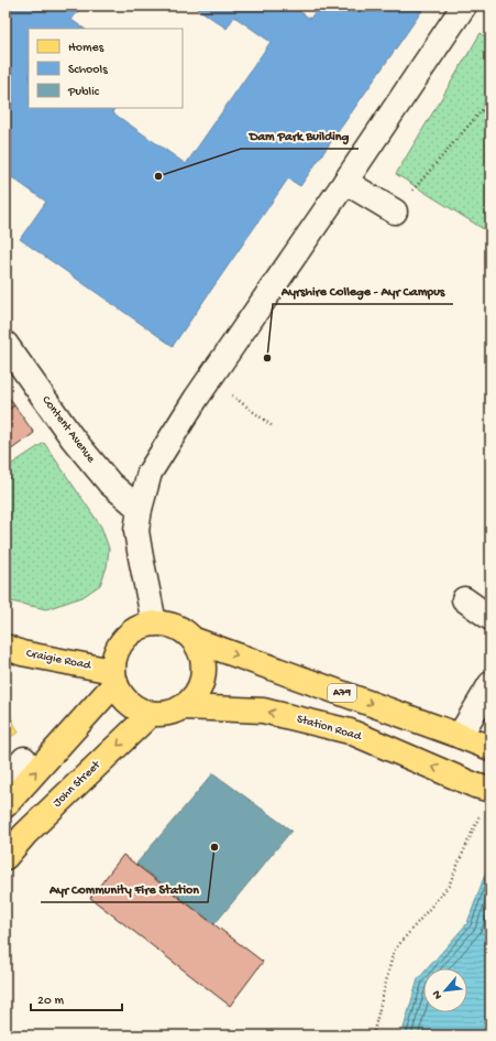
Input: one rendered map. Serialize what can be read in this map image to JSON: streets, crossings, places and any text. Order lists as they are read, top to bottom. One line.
{"streets":{"main road":["Craigie Road","A79","Station Road","John Street"],"street":["Content Avenue"]},"crossings":[["Craigie Road","A79"],["Craigie Road","Station Road"],["Craigie Road","John Street"],["A79","Station Road"],["A79","John Street"],["Station Road","John Street"]],"places":["Dam Park Building","Ayrshire College - Ayr Campus","Ayr Community Fire Station"],"legend":["Homes","Schools","Public"],"scale_bar":"20 m","north":"bottom left"}
